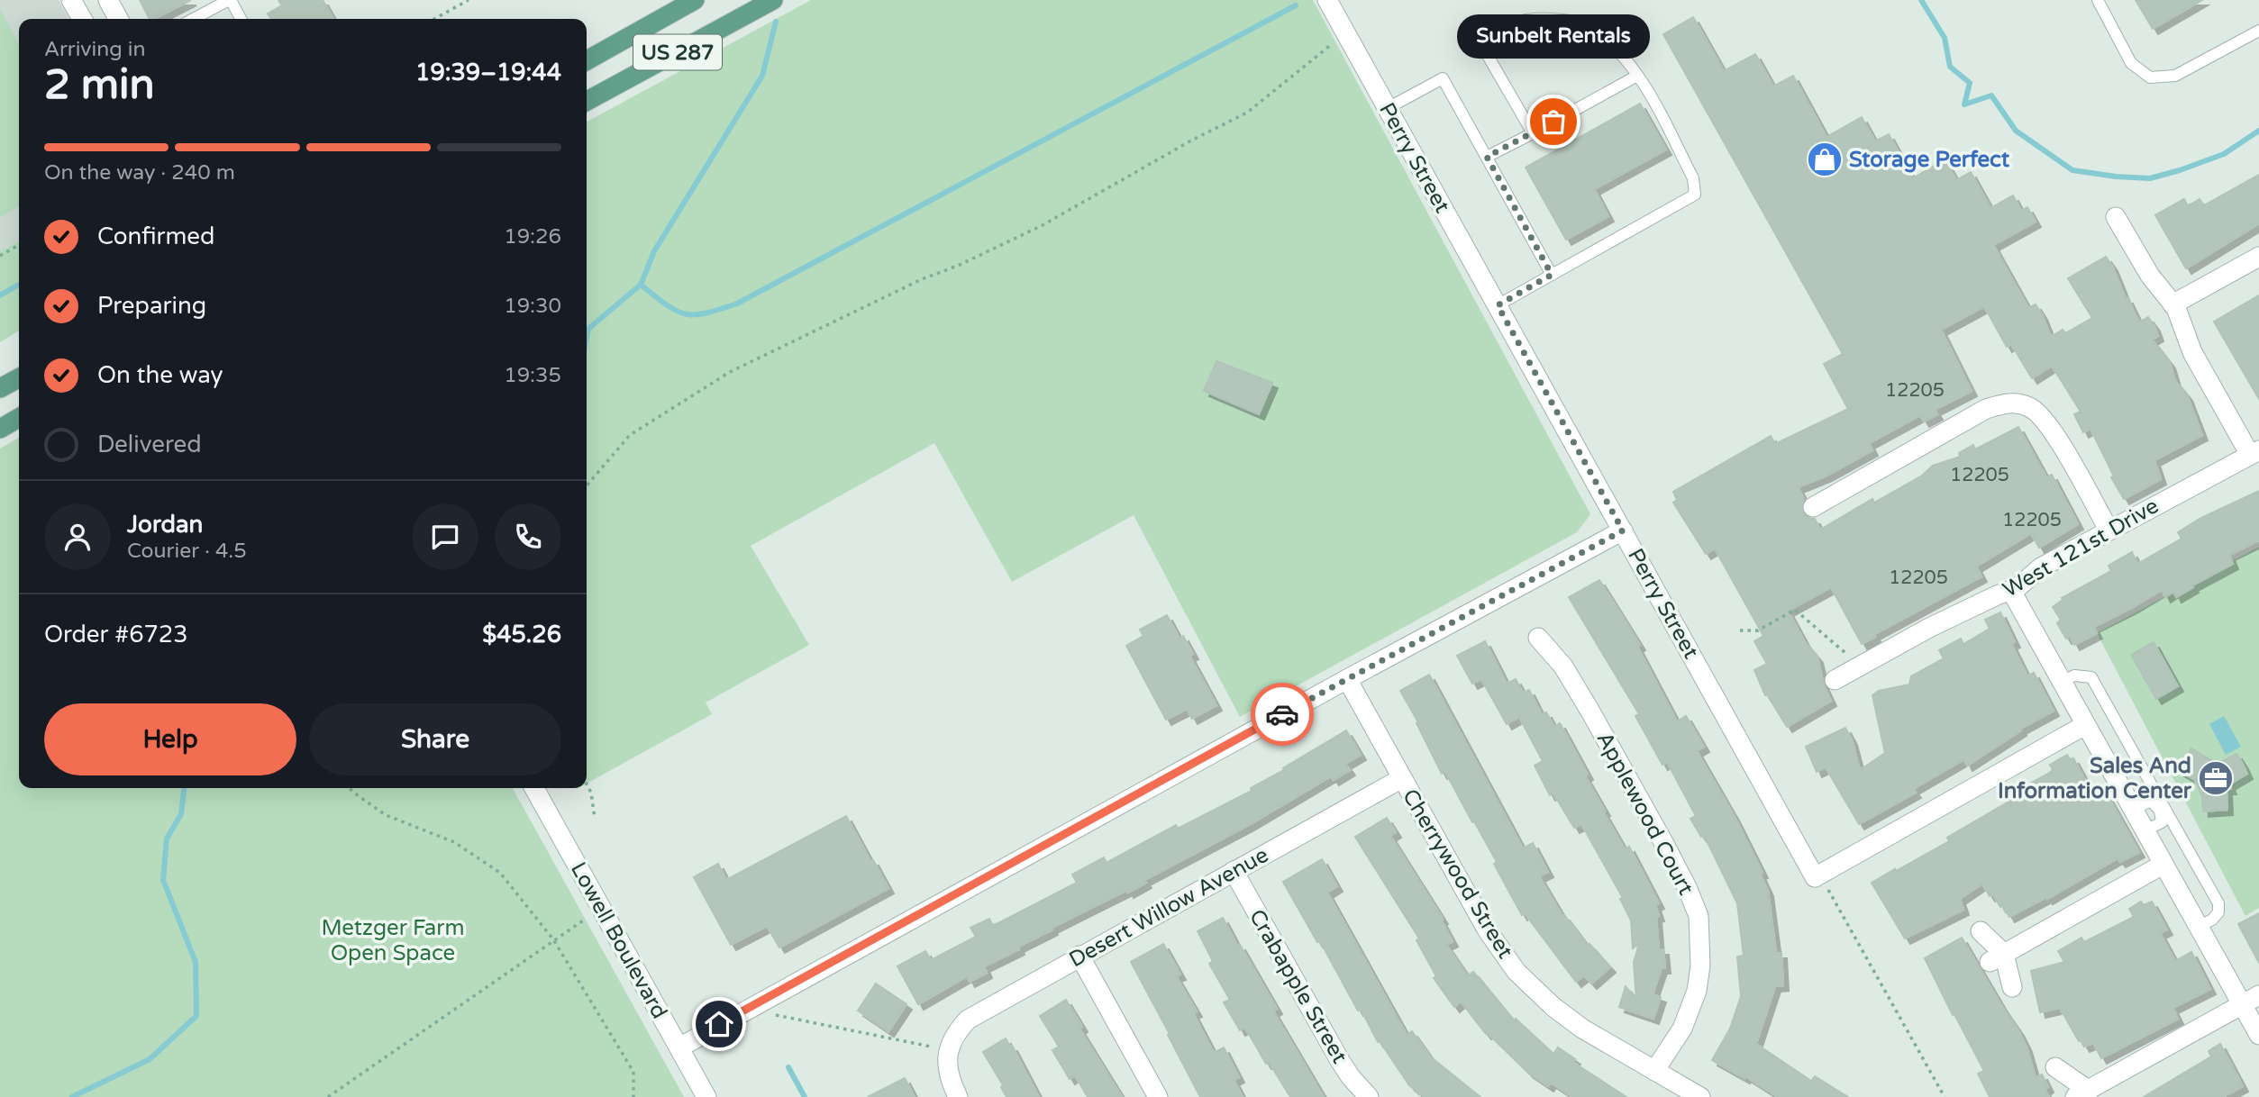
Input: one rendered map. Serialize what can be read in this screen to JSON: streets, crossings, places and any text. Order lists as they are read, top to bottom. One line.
{"streets":{"main road":["US 287"],"street":["Perry Street","West 121st Drive","Applewood Court","Cherrywood Street","Desert Willow Avenue","Lowell Boulevard","Crabapple Street"]},"crossings":[["Applewood Court","Cherrywood Street"],["Cherrywood Street","Desert Willow Avenue"],["Desert Willow Avenue","Crabapple Street"]],"parks":["Metzger Farm Open Space"],"places":{"other":["Sunbelt Rentals"],"shop":["Storage Perfect"],"office":["Sales And Information Center"]},"house_numbers":["12205","12205","12205","12205"],"page":{"bubble":"Sunbelt Rentals","heading":["2 min","Arriving in","19:39–19:44"],"panel":["Jordan","Courier · 4.5","Order #6723","$45.26"],"bar":"On the way · 240 m","list":[["Confirmed","19:26"],["Preparing","19:30"],["On the way","19:35"],"Delivered"],"buttons":["Help","Share"]}}
